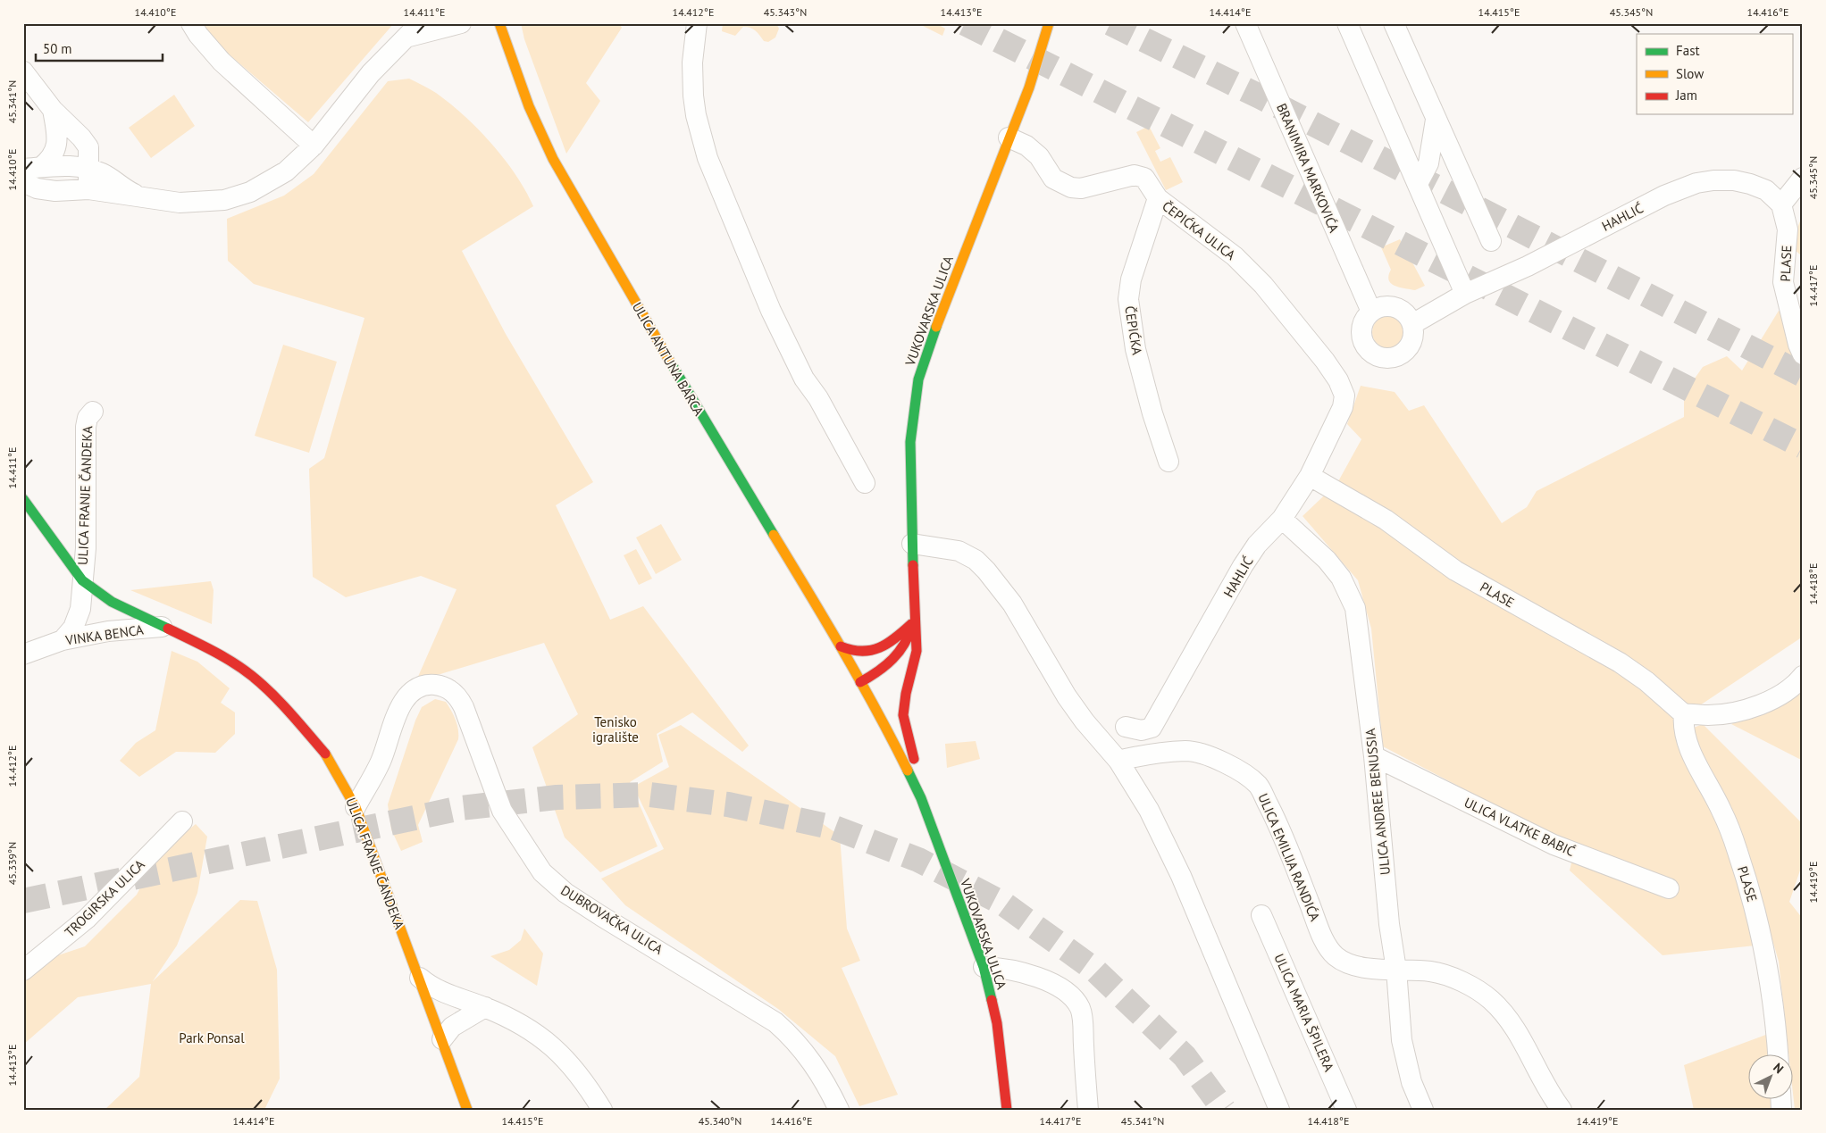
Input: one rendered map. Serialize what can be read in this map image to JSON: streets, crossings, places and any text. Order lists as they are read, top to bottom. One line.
{"streets":{"main road":["VUKOVARSKA ULICA","ULICA ANTUNA BARCA","ULICA FRANJE ČANDEKA"],"street":["BRANIMIRA MARKOVIĆA","HAHLIĆ","ČEPIĆKA ULICA","PLASE","ČEPIĆKA","VINKA BENCA","ULICA ANDREE BENUSSIA","ULICA VLATKE BABIĆ","ULICA EMILIJA RANDIĆA","TROGIRSKA ULICA","DUBROVAČKA ULICA","ULICA MARIA ŠPILERA"]},"crossings":[["BRANIMIRA MARKOVIĆA","HAHLIĆ"],["HAHLIĆ","ČEPIĆKA ULICA"],["HAHLIĆ","PLASE"],["HAHLIĆ","ULICA ANDREE BENUSSIA"],["ČEPIĆKA ULICA","VUKOVARSKA ULICA"],["ČEPIĆKA ULICA","ČEPIĆKA"],["VUKOVARSKA ULICA","ULICA ANTUNA BARCA"],["ULICA FRANJE ČANDEKA","VINKA BENCA"],["ULICA FRANJE ČANDEKA","DUBROVAČKA ULICA"],["ULICA ANDREE BENUSSIA","ULICA VLATKE BABIĆ"],["ULICA ANDREE BENUSSIA","ULICA EMILIJA RANDIĆA"]],"parks":["Tenisko igralište","Park Ponsal"],"legend":["Fast","Slow","Jam"],"scale_bar":"50 m","north":"top right","coordinates":["14.410°E","14.411°E","14.412°E","45.343°N","14.413°E","14.414°E","14.415°E","45.345°N","14.416°E","45.341°N","14.417°E","14.418°E","45.339°N","14.419°E","45.340°N"]}
